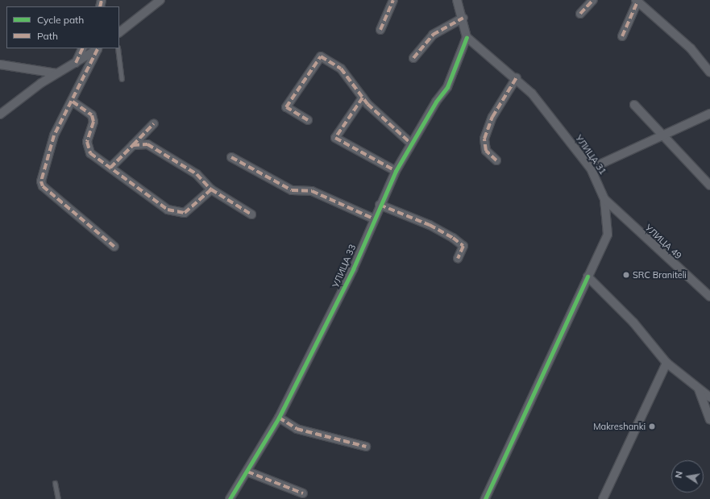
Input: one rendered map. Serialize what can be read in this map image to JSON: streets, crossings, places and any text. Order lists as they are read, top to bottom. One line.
{"streets":{"street":["УЛИЦА 31","УЛИЦА 49","УЛИЦА 33"]},"crossings":[["УЛИЦА 31","УЛИЦА 49"],["УЛИЦА 31","УЛИЦА 33"]],"places":["SRC Braniteli","Makreshanki"],"legend":["Cycle path","Path"],"north":"left"}
